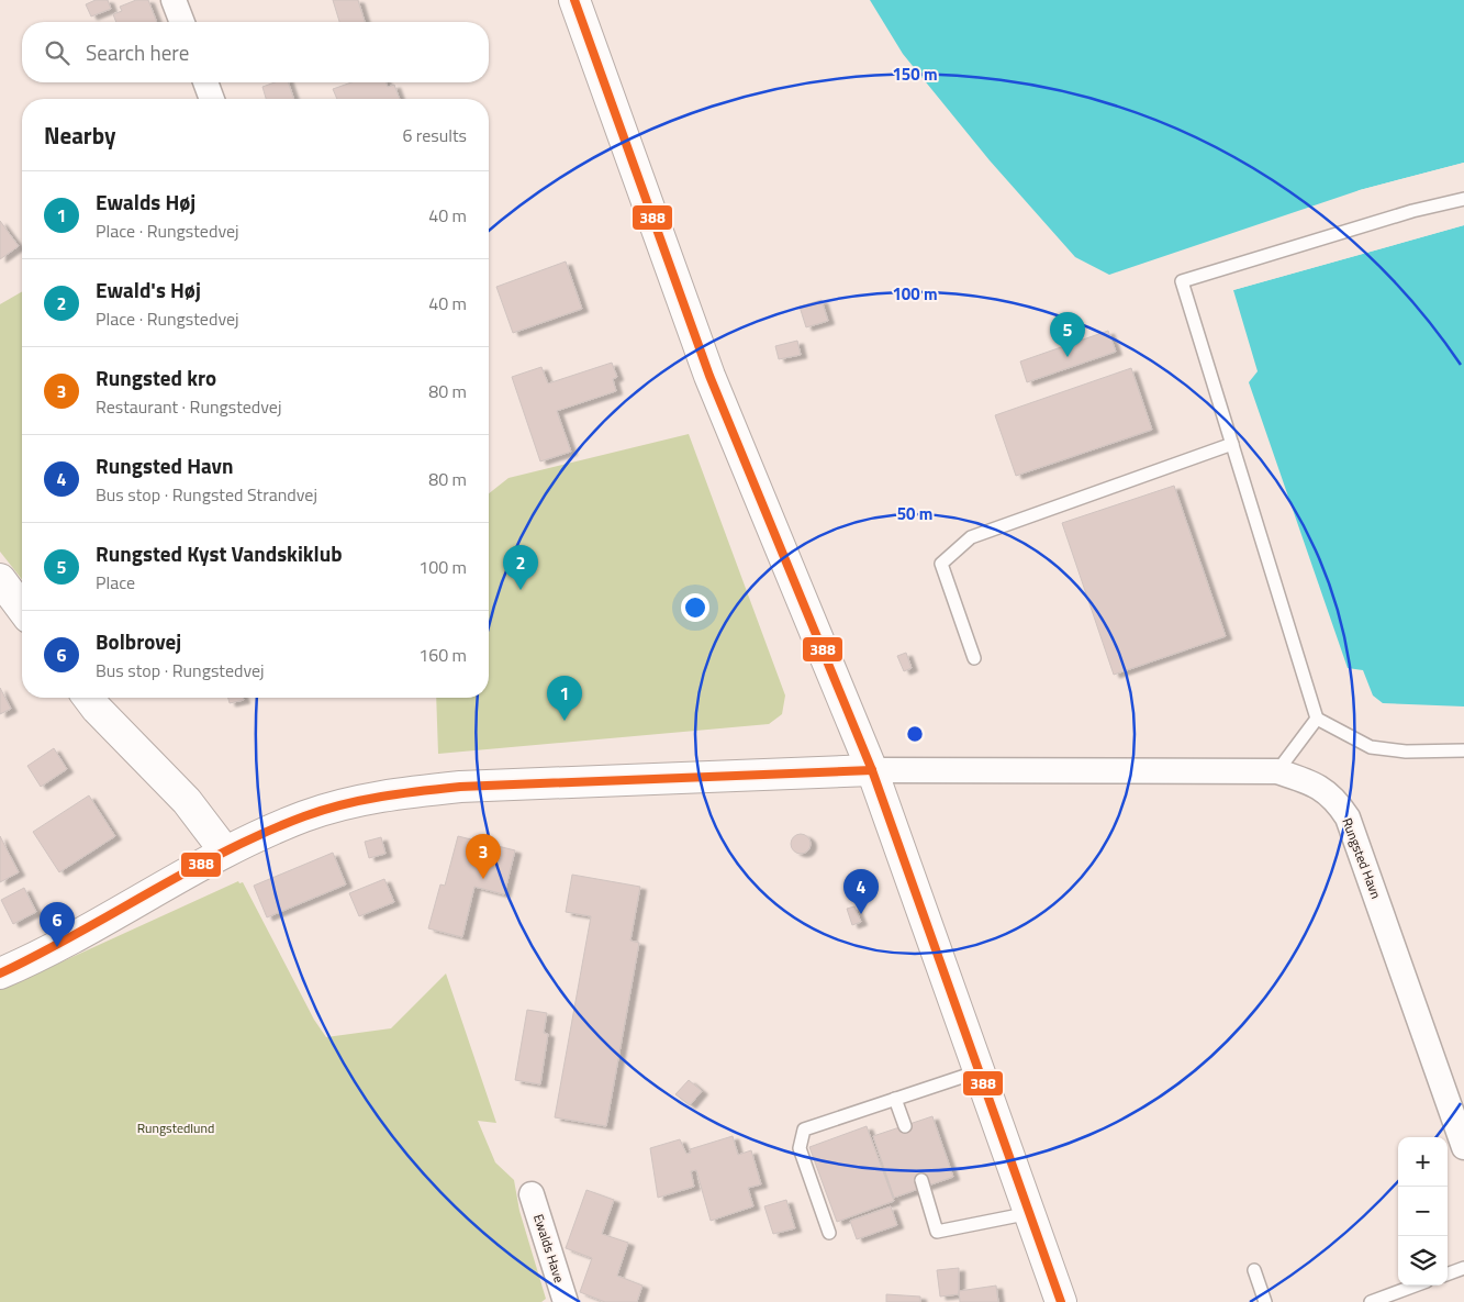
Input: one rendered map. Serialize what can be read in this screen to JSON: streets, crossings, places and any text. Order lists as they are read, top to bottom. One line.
{"streets":{"street":["Rungsted Havn","Ewalds Have"]},"parks":["Rungstedlund"],"lines":["transit line 388"],"page":{"search":"Search here","heading":["Nearby","6 results"],"list":[{"mark":"1","name":"Ewalds Høj","note":"Place · Rungstedvej","value":"40 m"},{"mark":"2","name":"Ewald's Høj","note":"Place · Rungstedvej","value":"40 m"},{"mark":"3","name":"Rungsted kro","note":"Restaurant · Rungstedvej","value":"80 m"},{"mark":"4","name":"Rungsted Havn","note":"Bus stop · Rungsted Strandvej","value":"80 m"},{"mark":"5","name":"Rungsted Kyst Vandskiklub","note":"Place","value":"100 m"},{"mark":"6","name":"Bolbrovej","note":"Bus stop · Rungstedvej","value":"160 m"}],"pins":["5","2","1","3","4","6"],"map_buttons":["+","−"]},"rings":["150 m","100 m","50 m"]}
